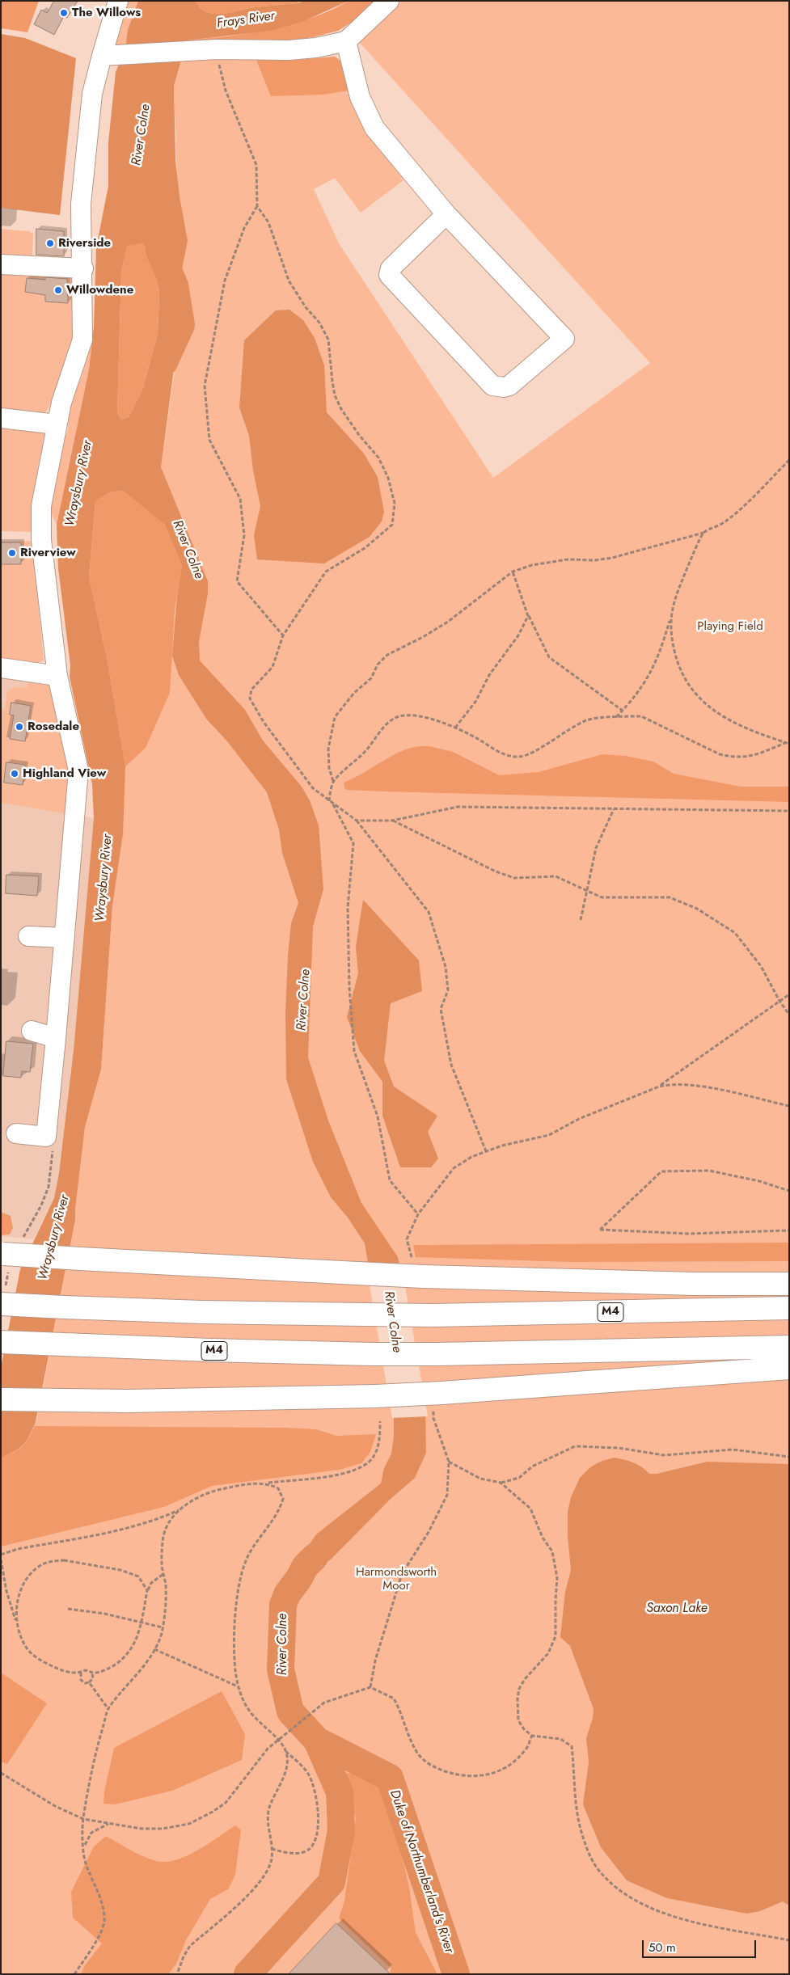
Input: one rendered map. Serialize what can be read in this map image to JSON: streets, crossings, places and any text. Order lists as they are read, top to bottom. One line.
{"streets":{"highway":["M4"]},"water":["Frays River","River Colne","Wraysbury River","Saxon Lake","Duke of Northumberland's River"],"parks":["Playing Field","Harmondsworth Moor"],"places":["The Willows","Riverside","Willowdene","Riverview","Rosedale","Highland View"],"scale_bar":"50 m"}
